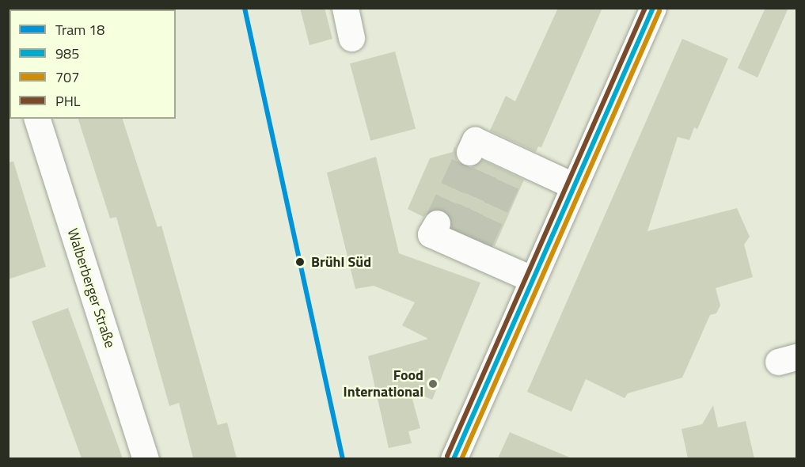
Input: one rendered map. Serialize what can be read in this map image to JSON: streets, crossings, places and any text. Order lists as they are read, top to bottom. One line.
{"streets":{"street":["Walberberger Straße"]},"places":["Brühl Süd","Food International"],"lines":["tram line 18","transit line 985","transit line PHL","transit line 707"],"legend":["Tram 18","985","707","PHL"]}
